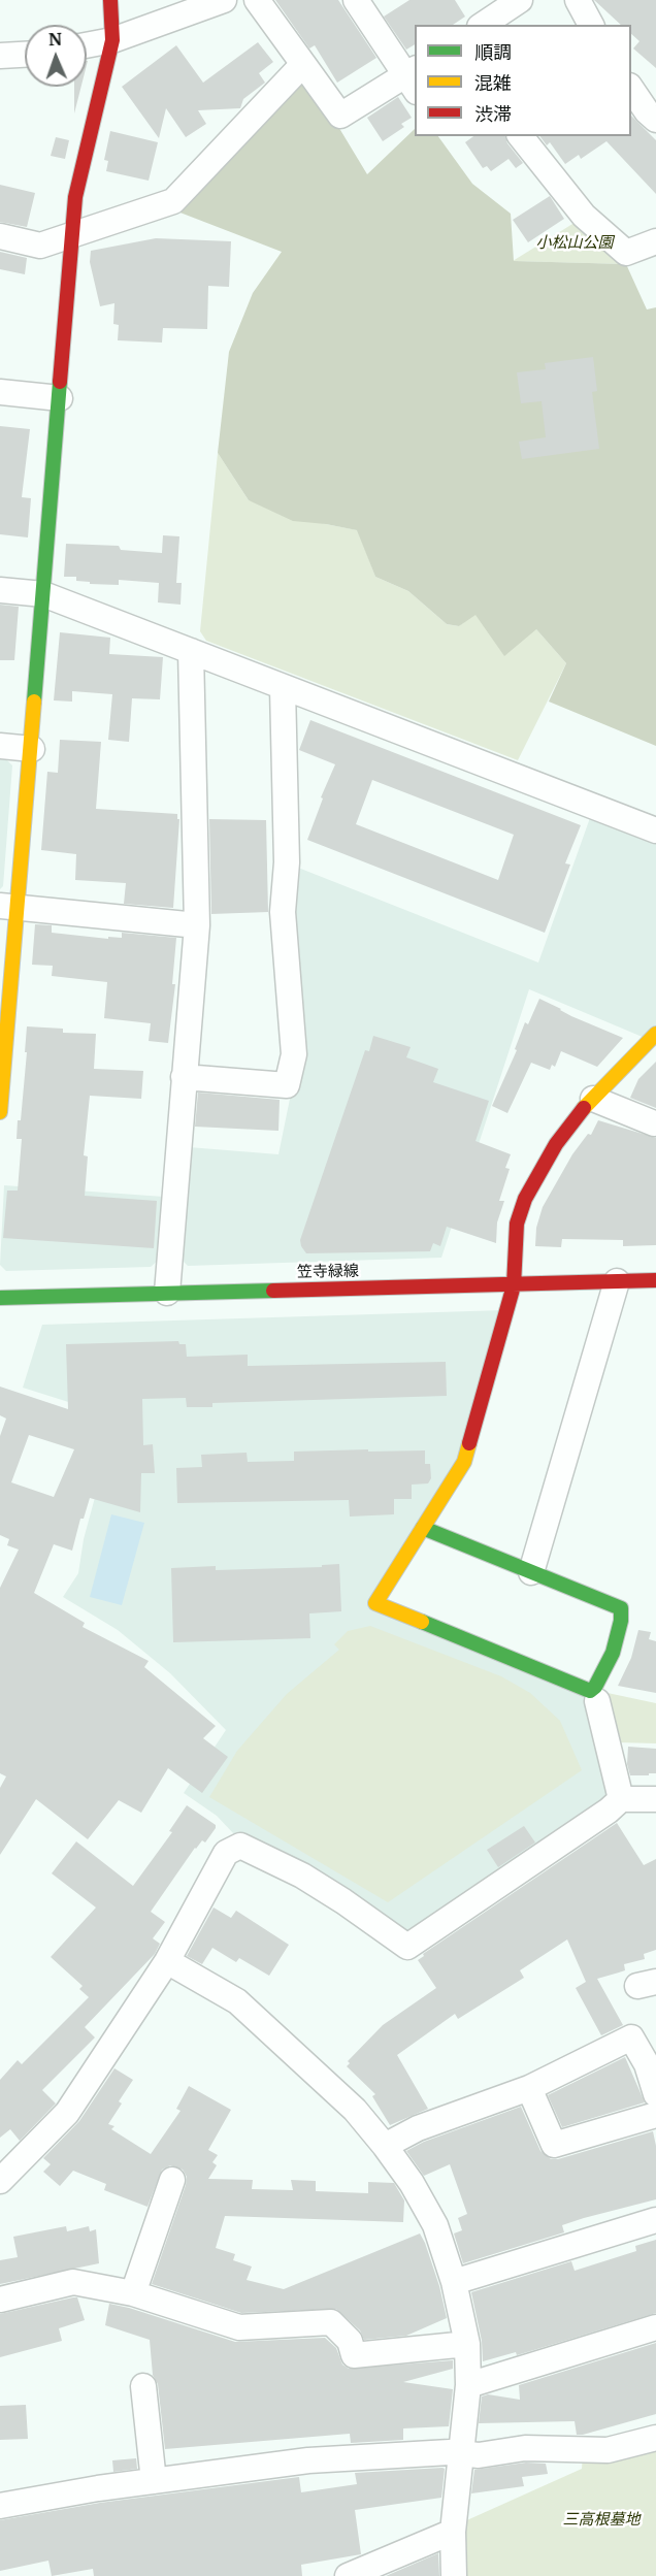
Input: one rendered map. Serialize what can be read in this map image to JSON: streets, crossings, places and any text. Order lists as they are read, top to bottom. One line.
{"streets":{"street":["笠寺緑線"]},"parks":["小松山公園","三高根墓地"],"legend":["順調","混雑","渋滞"],"north":"top"}
